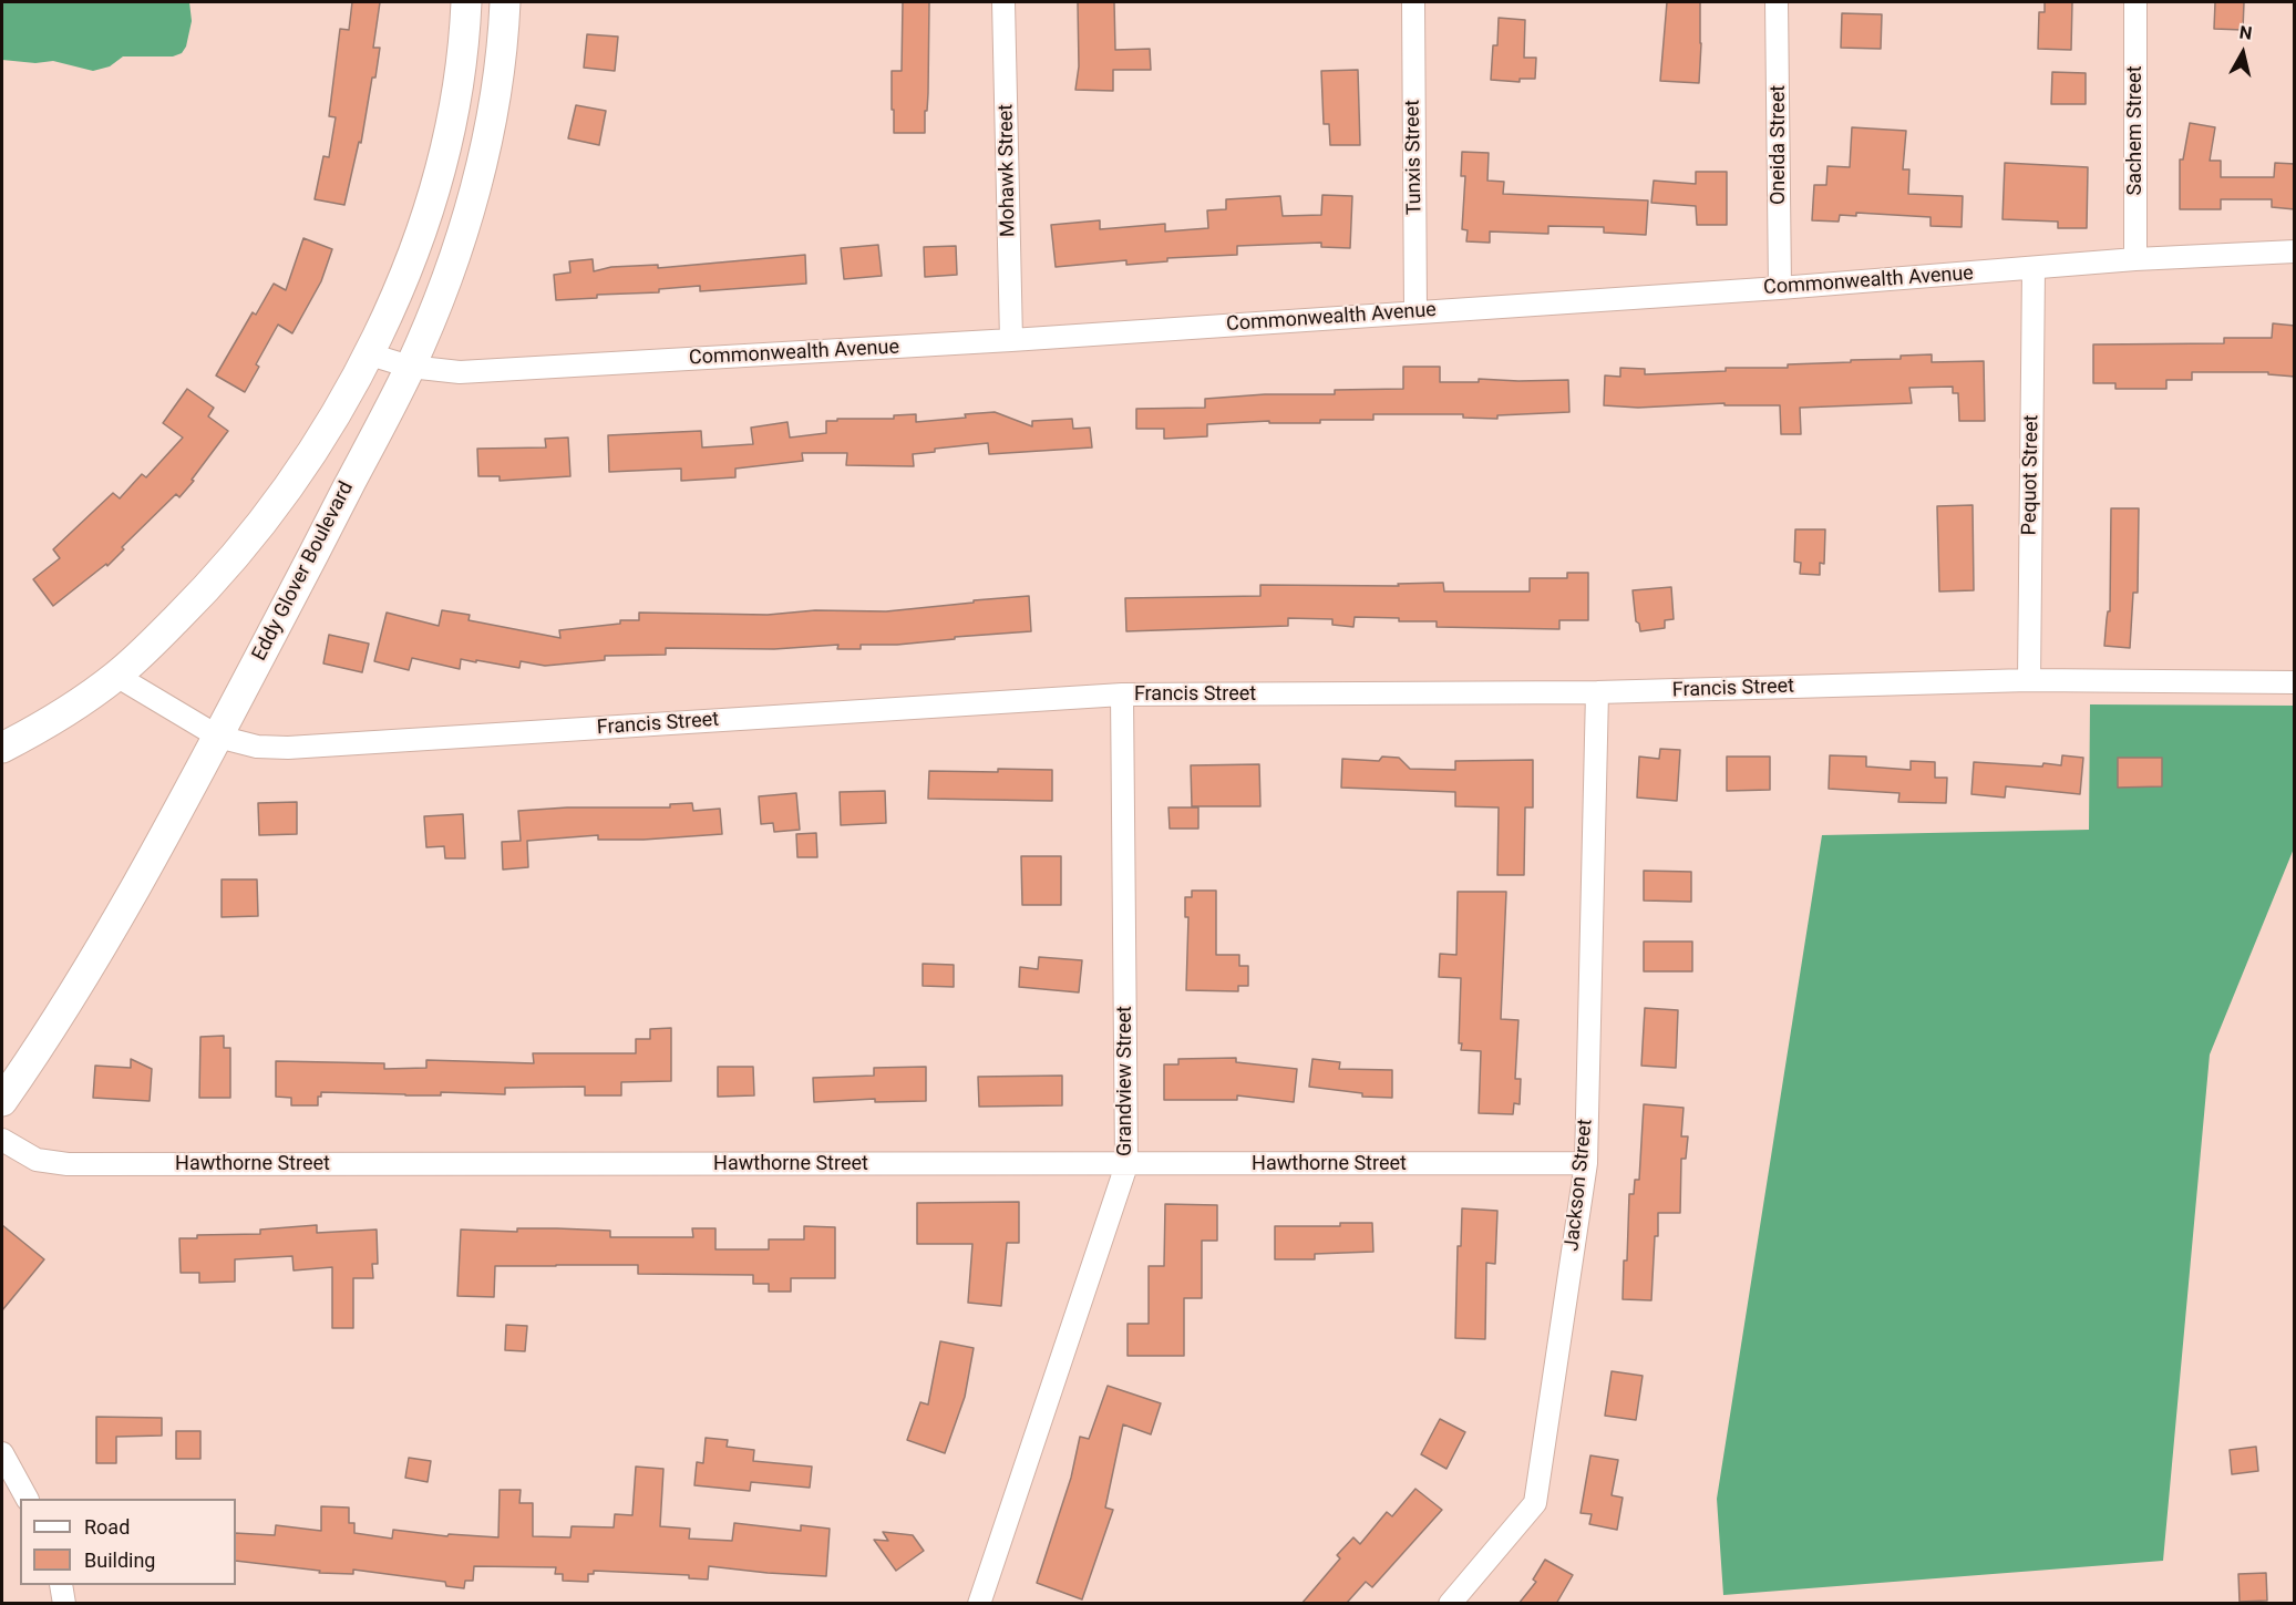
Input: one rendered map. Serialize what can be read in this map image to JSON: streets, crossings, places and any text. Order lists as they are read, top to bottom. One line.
{"streets":{"street":["Sachem Street","Oneida Street","Tunxis Street","Mohawk Street","Commonwealth Avenue","Pequot Street","Eddy Glover Boulevard","Francis Street","Grandview Street","Hawthorne Street","Jackson Street"]},"crossings":[["Sachem Street","Commonwealth Avenue"],["Oneida Street","Commonwealth Avenue"],["Tunxis Street","Commonwealth Avenue"],["Mohawk Street","Commonwealth Avenue"],["Commonwealth Avenue","Pequot Street"],["Commonwealth Avenue","Eddy Glover Boulevard"],["Pequot Street","Francis Street"],["Eddy Glover Boulevard","Francis Street"],["Francis Street","Grandview Street"],["Francis Street","Jackson Street"],["Grandview Street","Hawthorne Street"],["Hawthorne Street","Jackson Street"]],"legend":["Road","Building"],"north":"top"}
